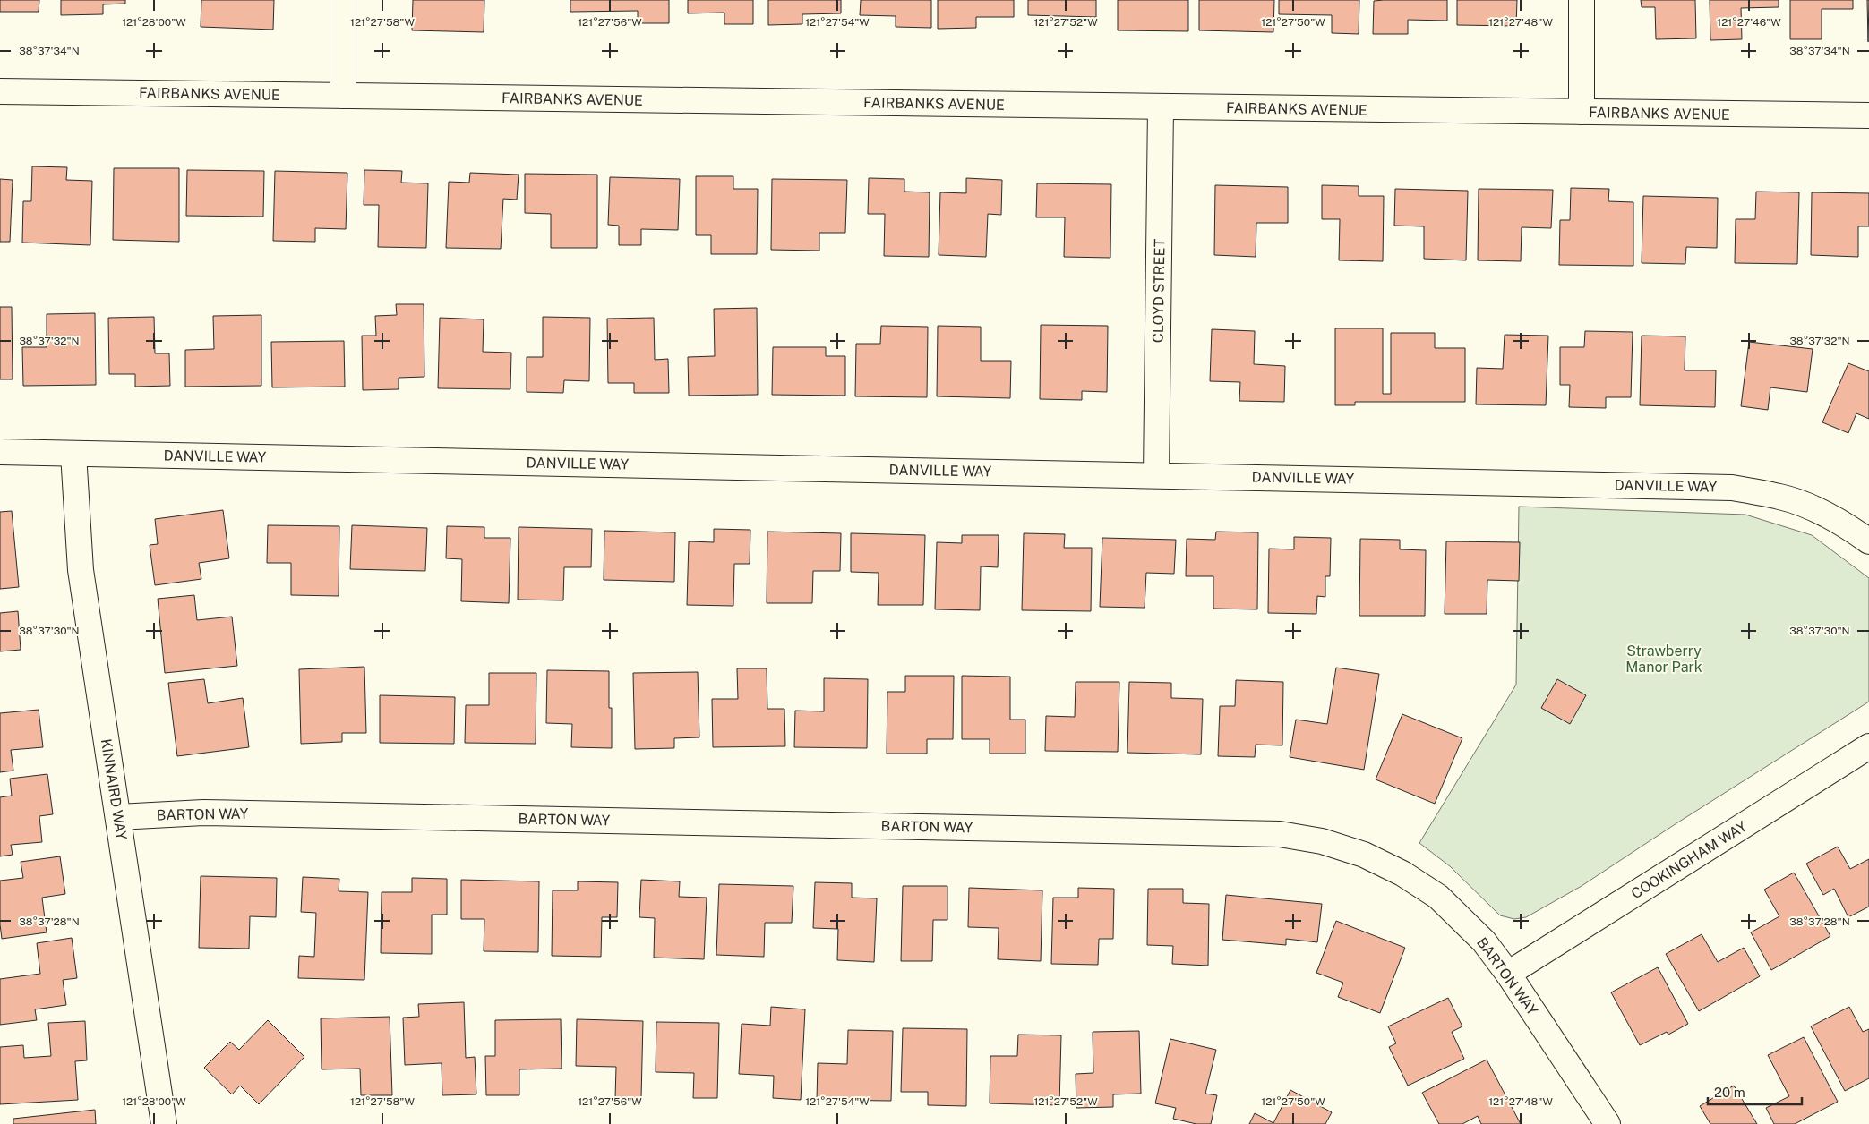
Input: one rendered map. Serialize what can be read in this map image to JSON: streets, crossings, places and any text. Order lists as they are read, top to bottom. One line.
{"streets":{"street":["FAIRBANKS AVENUE","CLOYD STREET","DANVILLE WAY","KINNAIRD WAY","BARTON WAY","COOKINGHAM WAY"]},"crossings":[["FAIRBANKS AVENUE","CLOYD STREET"],["CLOYD STREET","DANVILLE WAY"],["DANVILLE WAY","KINNAIRD WAY"],["KINNAIRD WAY","BARTON WAY"],["BARTON WAY","COOKINGHAM WAY"]],"parks":["Strawberry Manor Park"],"scale_bar":"20 m","coordinates":["121°28'00\"W","121°27'58\"W","121°27'56\"W","121°27'54\"W","121°27'52\"W","121°27'50\"W","121°27'48\"W","121°27'46\"W","38°37'34\"N","38°37'32\"N","38°37'30\"N","38°37'28\"N"]}
